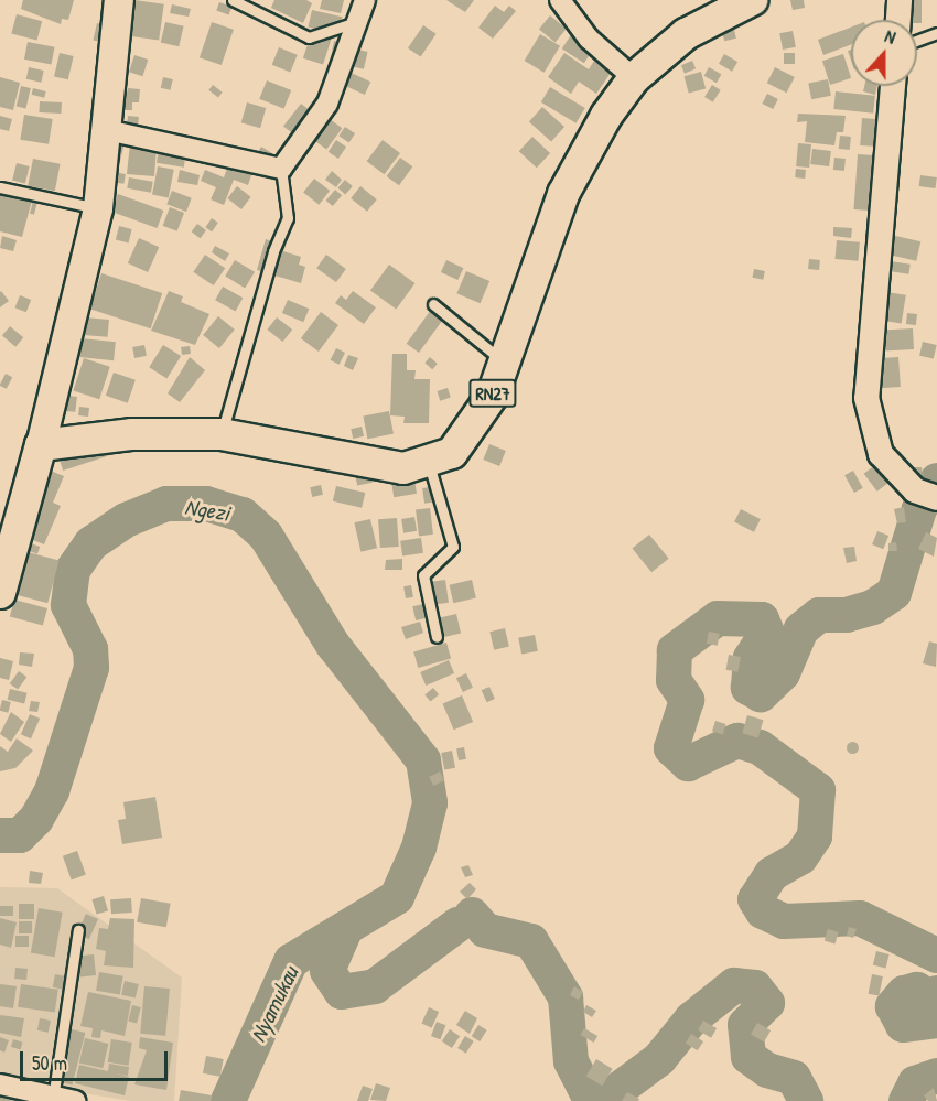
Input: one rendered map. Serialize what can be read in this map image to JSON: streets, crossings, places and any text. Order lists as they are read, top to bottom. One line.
{"streets":{"main road":["RN27"]},"water":["Ngezi","Nyamukau"],"scale_bar":"50 m","north":"top"}
